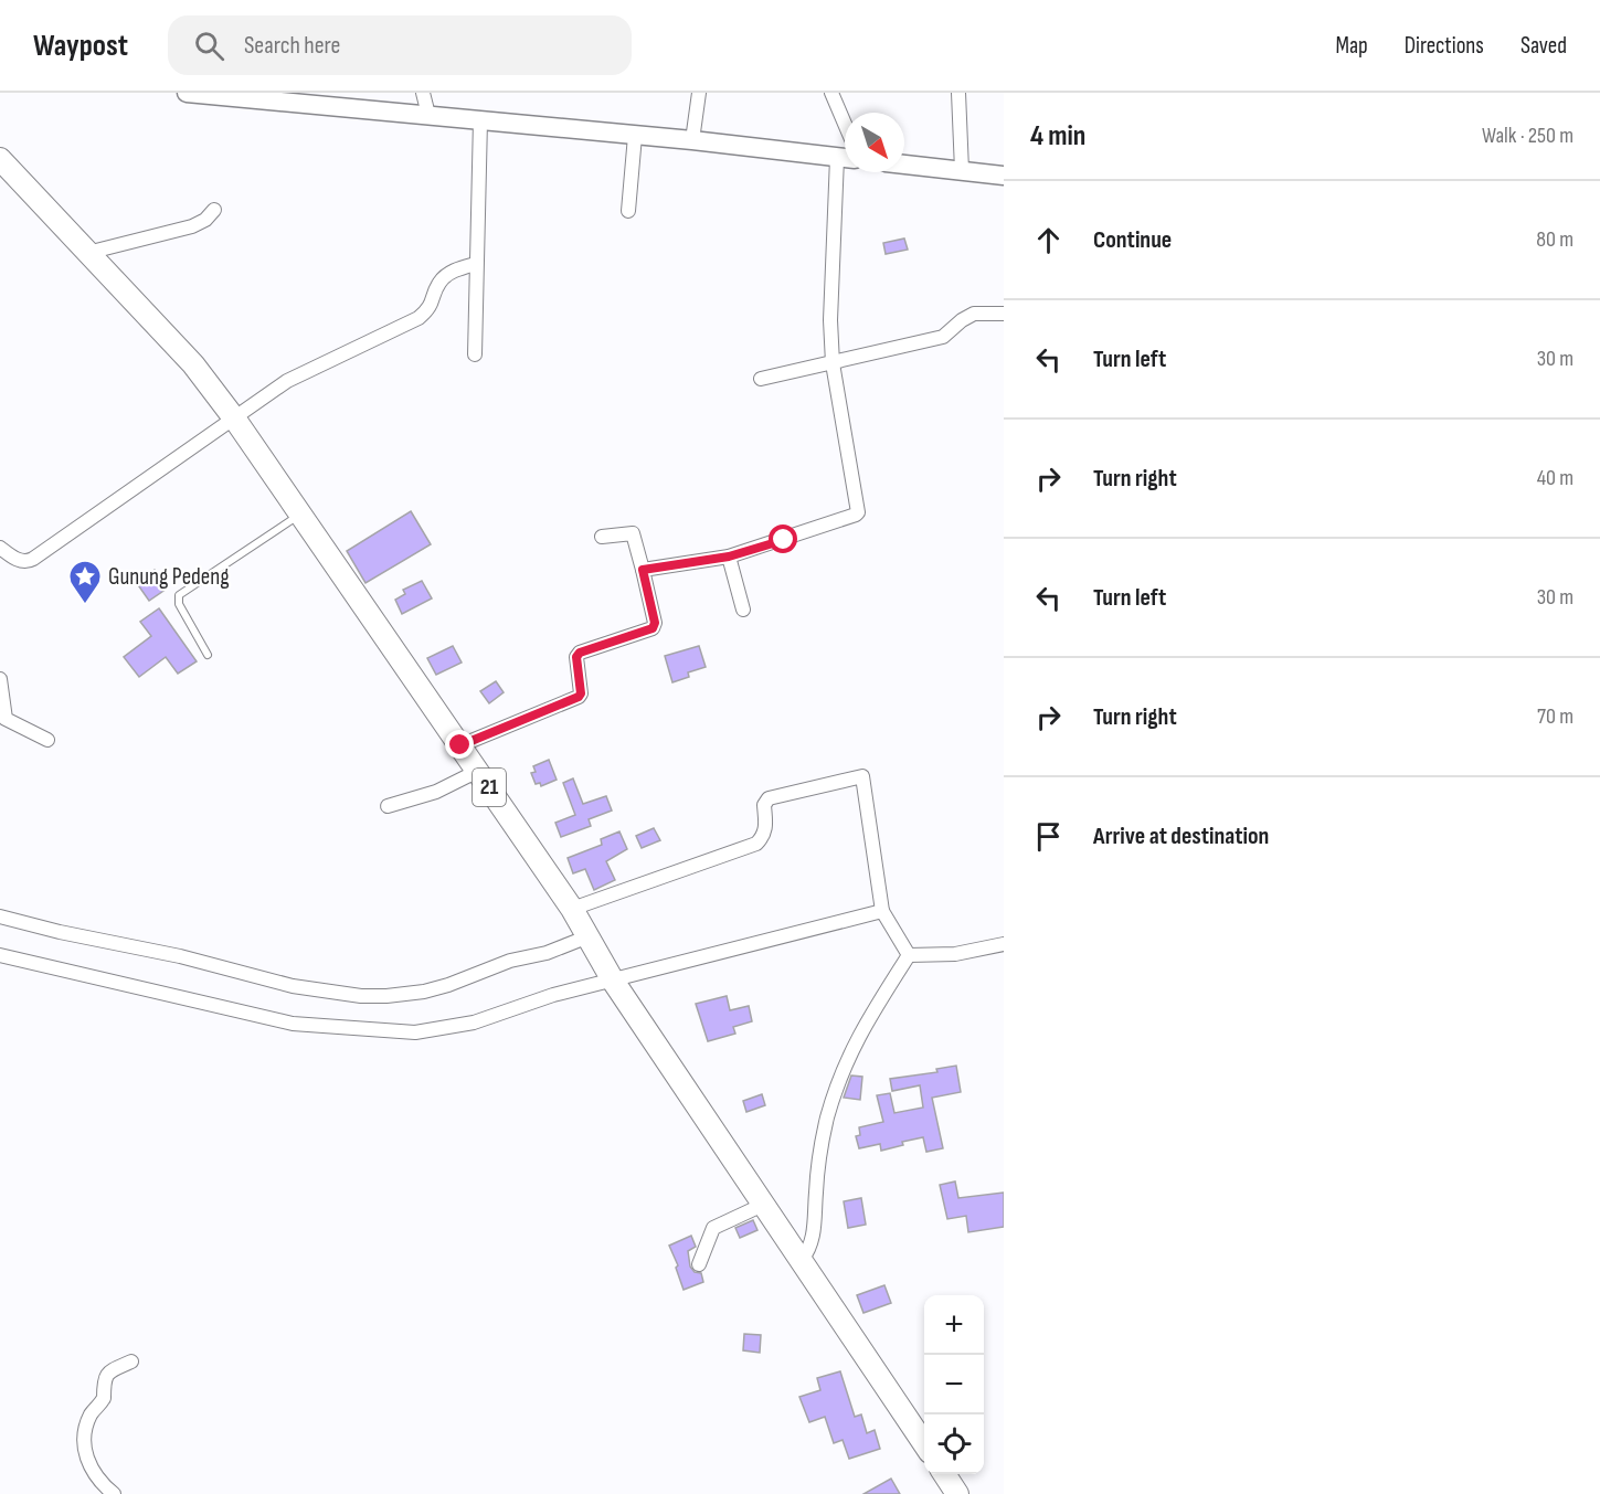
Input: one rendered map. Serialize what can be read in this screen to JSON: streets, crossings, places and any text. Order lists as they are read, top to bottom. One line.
{"streets":{"highway":["21"]},"places":{"place":["Gunung Pedeng"]},"north":"bottom right","page":{"header":"Waypost","search":"Search here","nav":["Map","Directions","Saved"],"heading":["4 min","Walk · 250 m"],"list":[["Continue","80 m"],["Turn left","30 m"],["Turn right","40 m"],["Turn left","30 m"],["Turn right","70 m"],"Arrive at destination"],"map_buttons":["+","−"]}}
